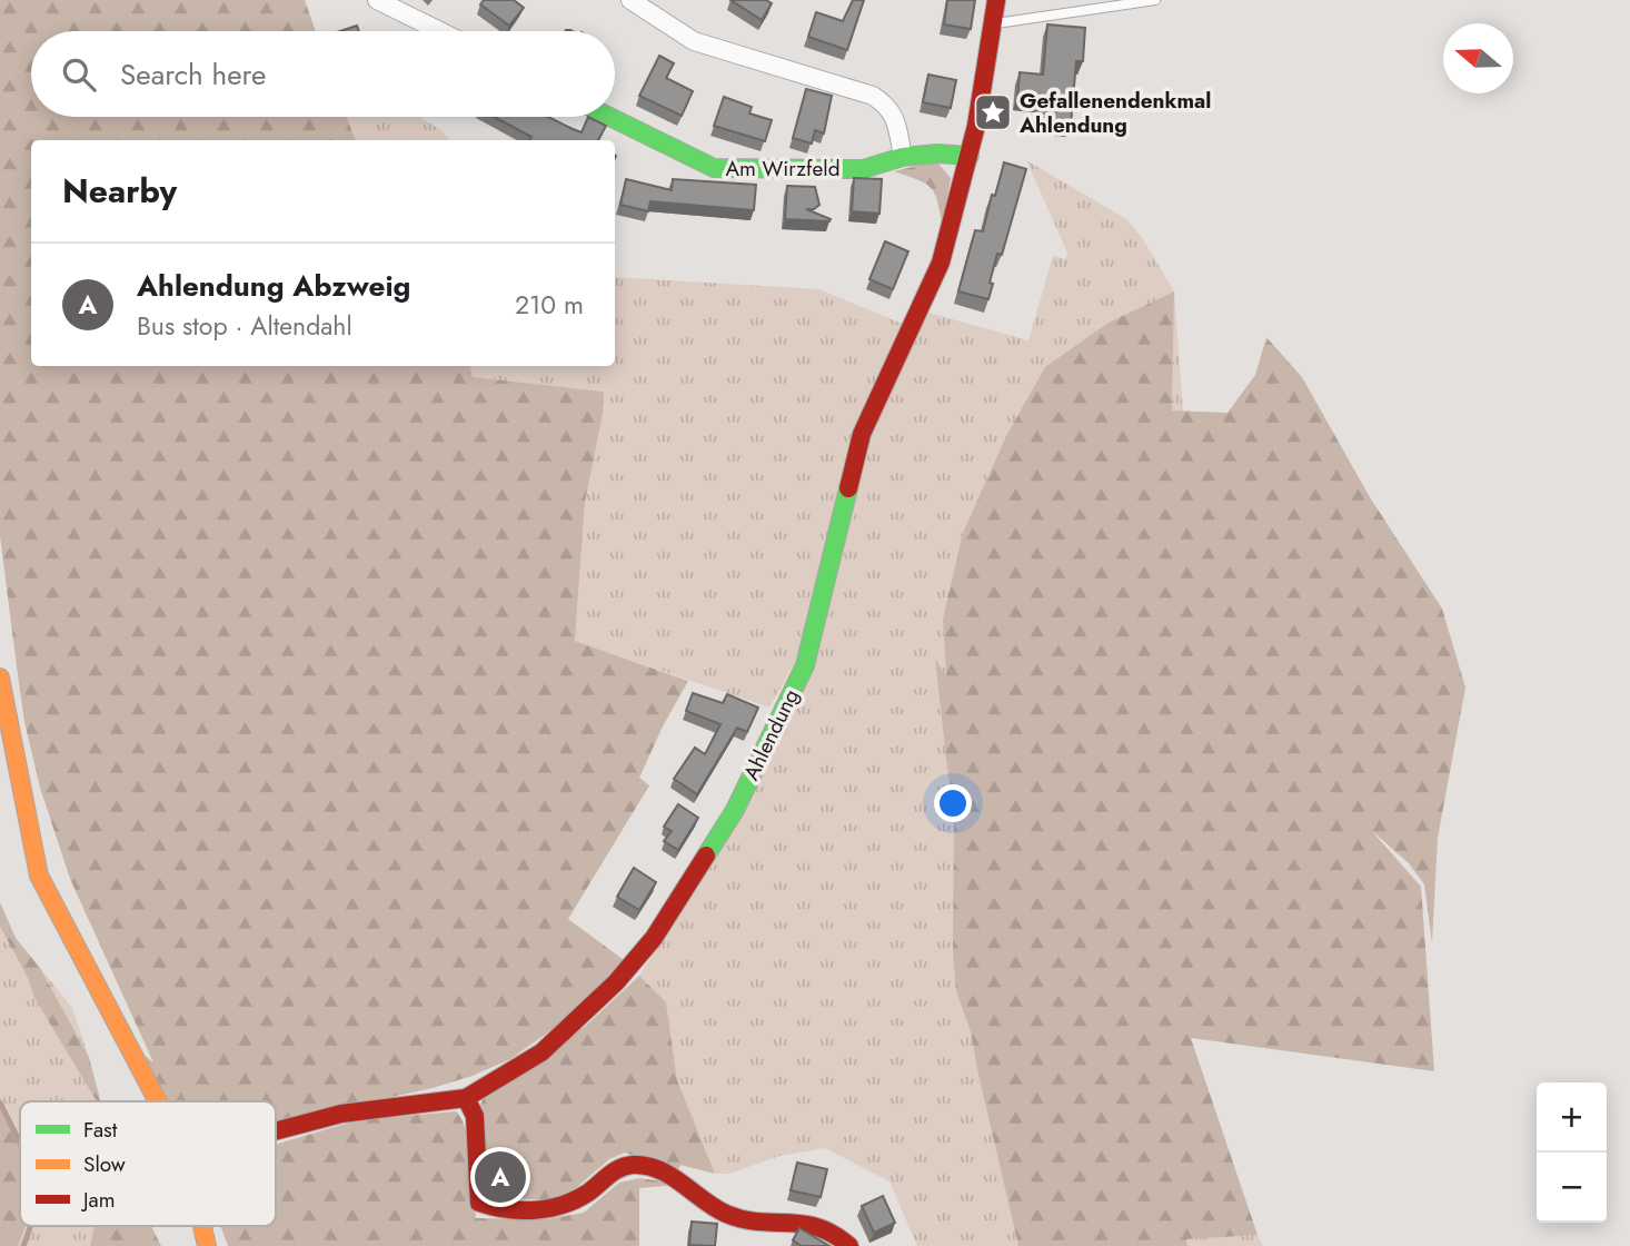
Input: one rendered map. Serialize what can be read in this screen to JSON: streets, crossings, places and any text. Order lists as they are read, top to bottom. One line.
{"streets":{"street":["Am Wirzfeld","Ahlendung"]},"crossings":[["Am Wirzfeld","Ahlendung"]],"places":{"place":["Gefallenendenkmal Ahlendung"]},"legend":["Fast","Slow","Jam"],"north":"left","page":{"search":"Search here","heading":"Nearby","list":[{"mark":"A","name":"Ahlendung Abzweig","note":"Bus stop · Altendahl","value":"210 m"}],"map_buttons":["+","−"],"pins":"A"}}
